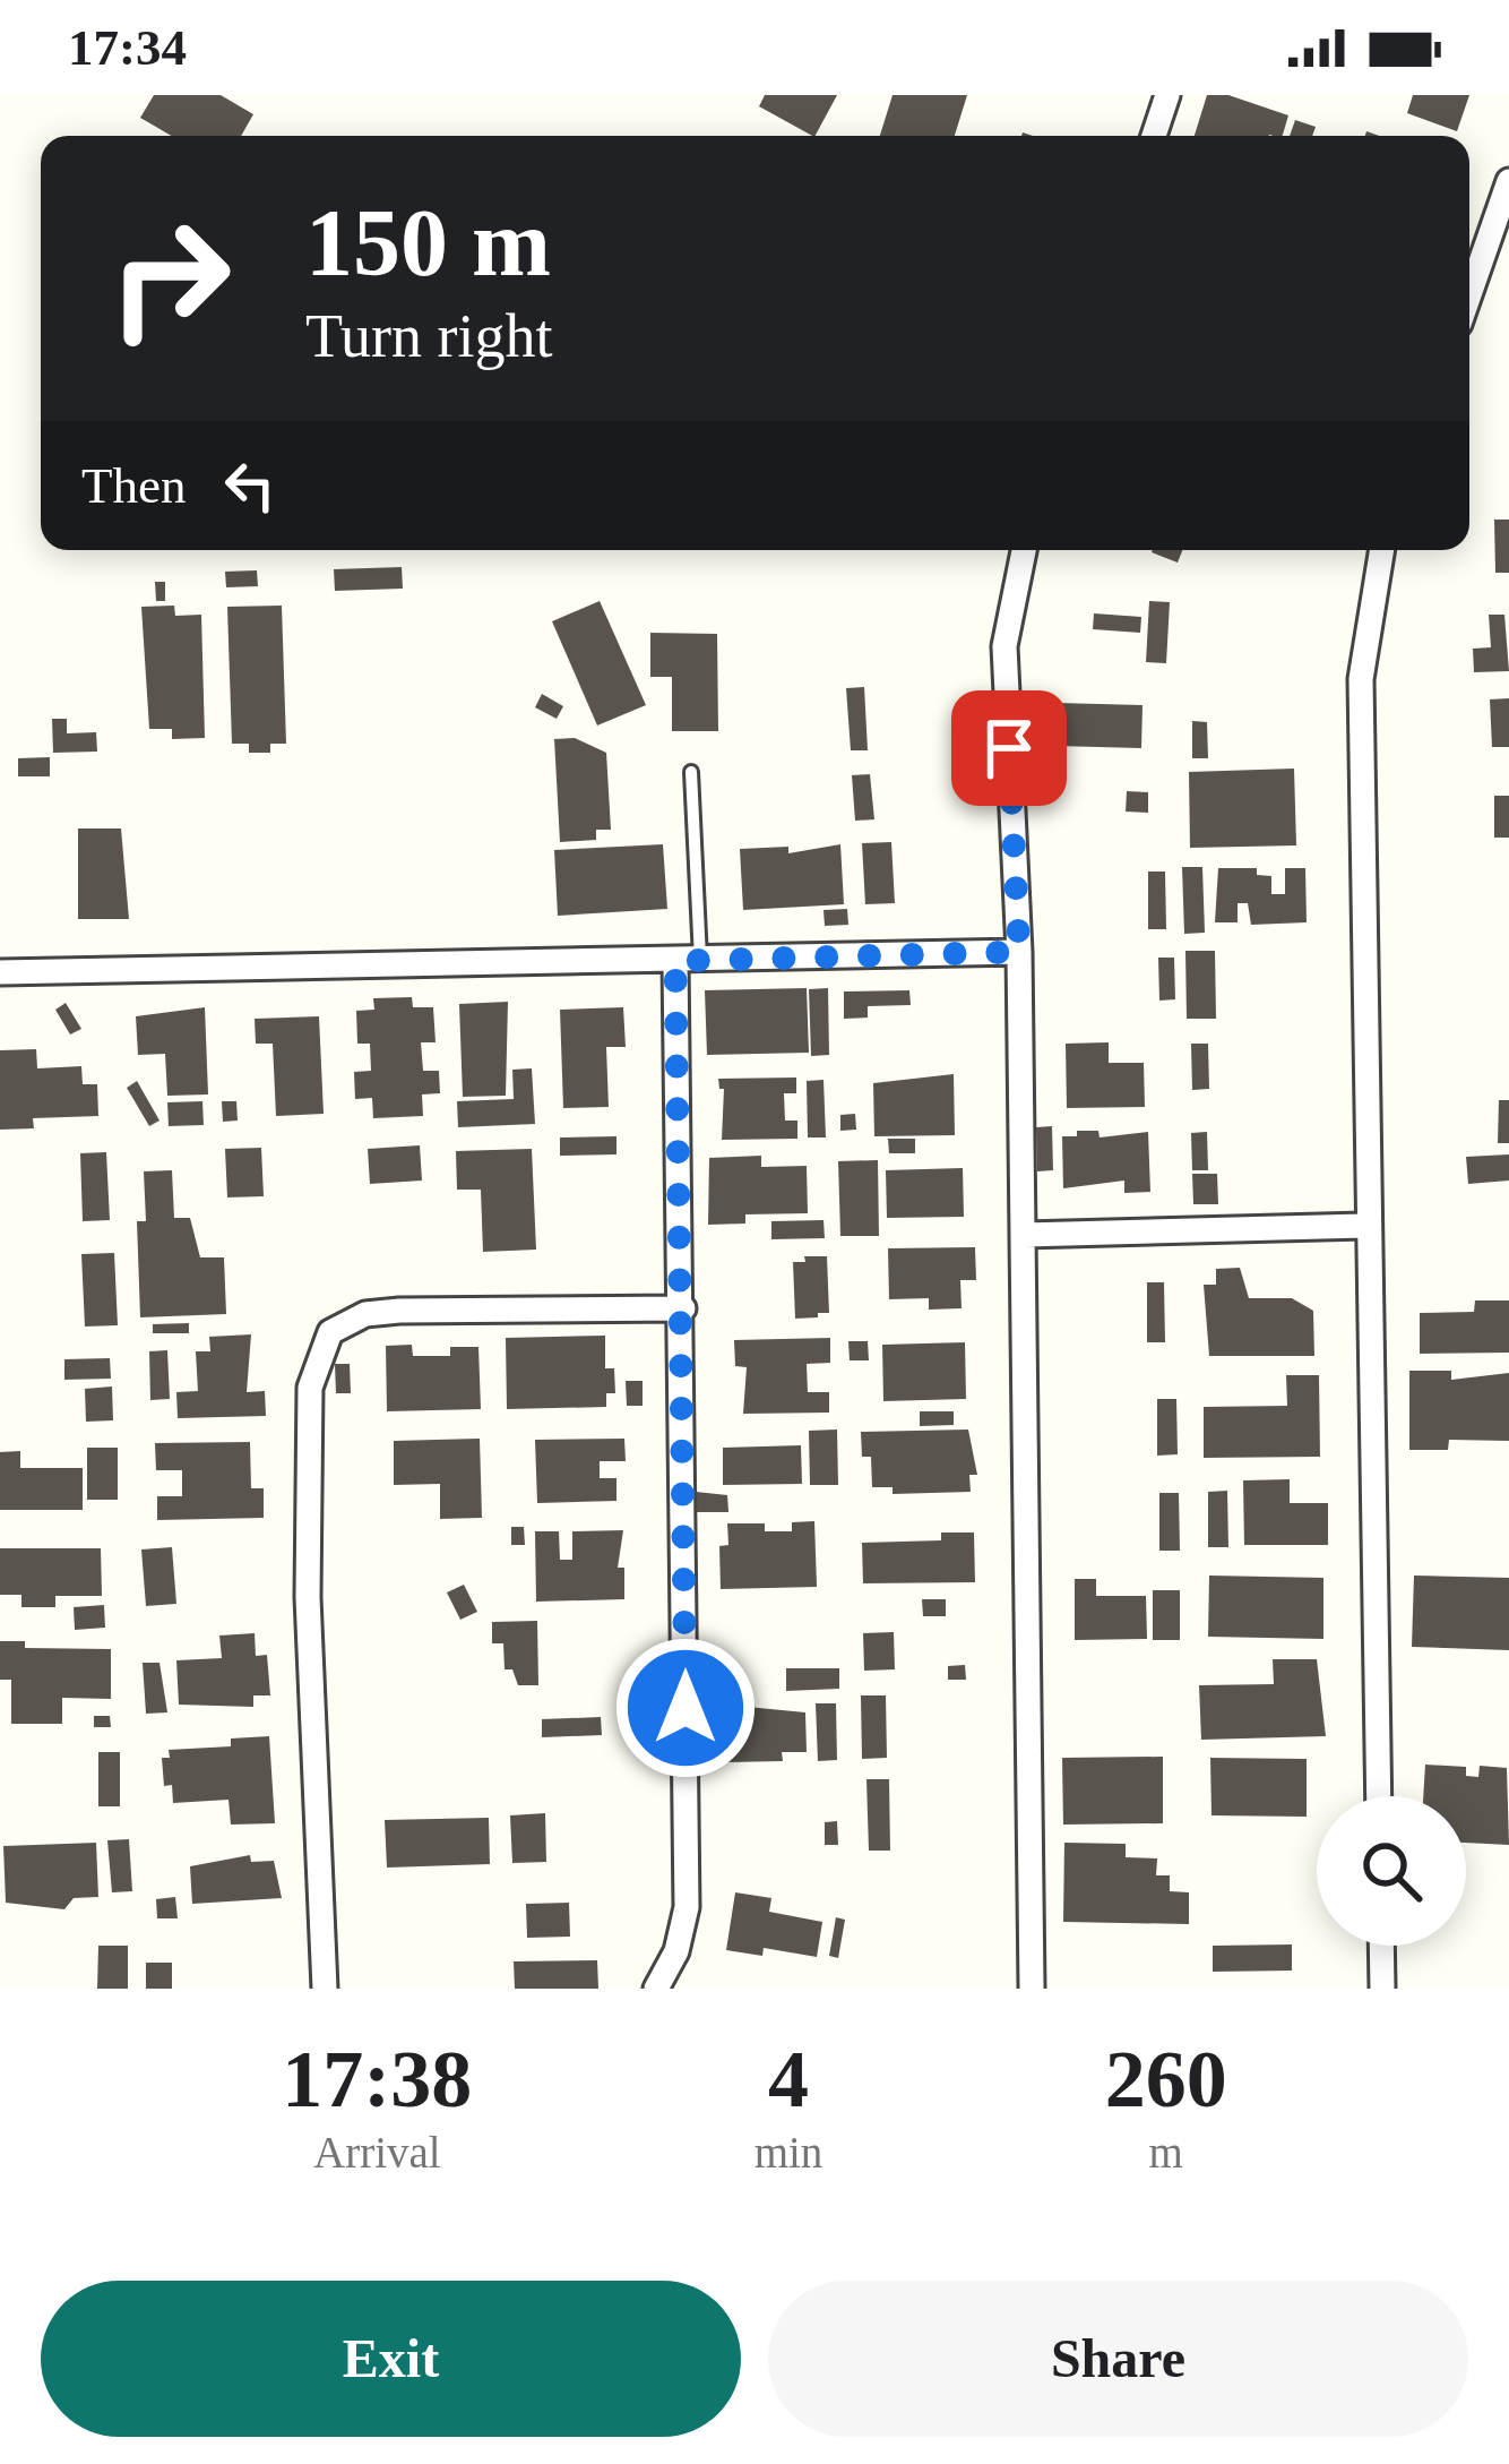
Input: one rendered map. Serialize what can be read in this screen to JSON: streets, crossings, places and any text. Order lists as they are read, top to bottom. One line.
{"page":{"status":"17:34","turn":["150 m","Turn right"],"then":"Then","eta":["17:38","Arrival","4","min","260","m"],"buttons":["Exit","Share"]}}
